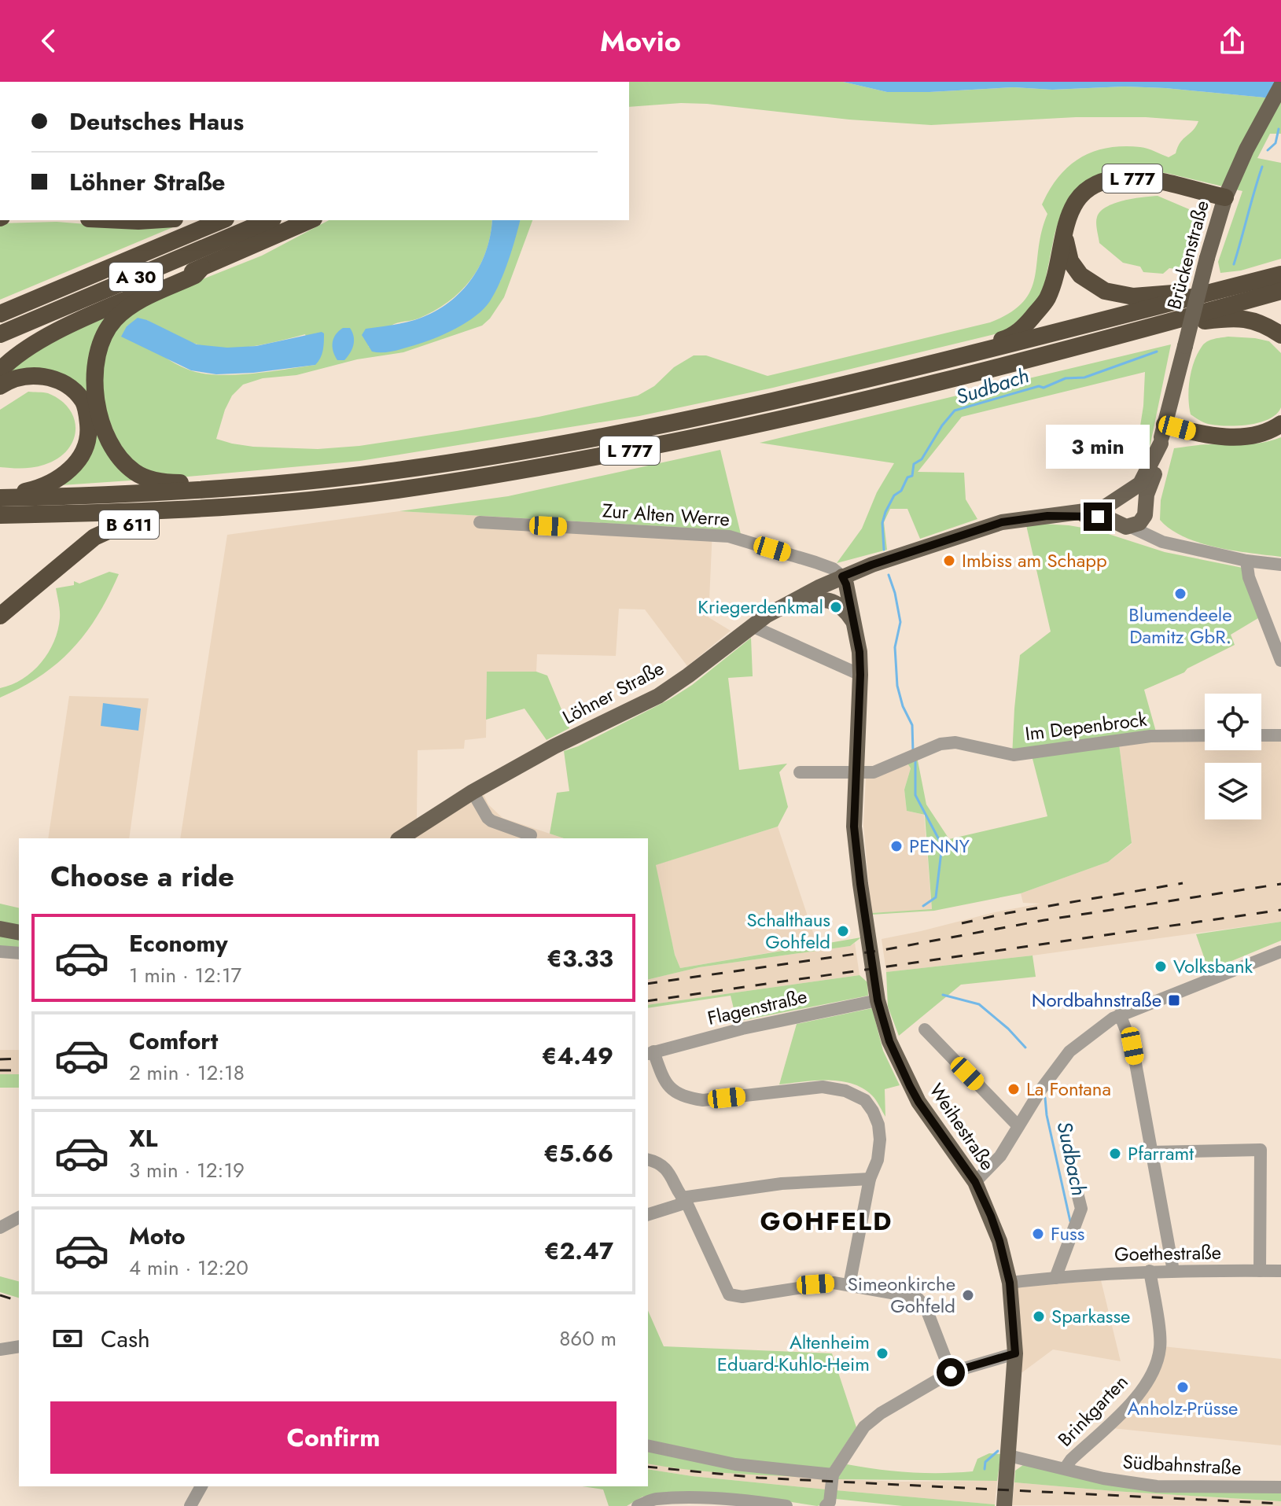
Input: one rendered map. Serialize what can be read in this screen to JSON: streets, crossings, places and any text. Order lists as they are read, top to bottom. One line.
{"streets":{"highway":["L 777","A 30","B 611"],"main road":["Brückenstraße","Löhner Straße","Weihestraße"],"street":["Zur Alten Werre","Im Depenbrock","Flagenstraße","Goethestraße","Brinkgarten","Südbahnstraße"]},"crossings":[["L 777","Brückenstraße"],["L 777","B 611"],["Brückenstraße","Löhner Straße"],["Zur Alten Werre","Löhner Straße"],["Zur Alten Werre","Weihestraße"],["Löhner Straße","Weihestraße"],["Im Depenbrock","Weihestraße"],["Flagenstraße","Weihestraße"],["Weihestraße","Goethestraße"],["Weihestraße","Südbahnstraße"],["Goethestraße","Brinkgarten"],["Brinkgarten","Südbahnstraße"]],"districts":["GOHFELD"],"water":["Sudbach"],"places":{"other":["Imbiss am Schapp","Blumendeele Damitz GbR.","Kriegerdenkmal","PENNY","Schalthaus Gohfeld","Volksbank","La Fontana","Pfarramt","Fuss","Simeonkirche Gohfeld","Sparkasse","Altenheim Eduard-Kuhlo-Heim","Anholz-Prüsse"],"transit":["Nordbahnstraße"]},"page":{"header":"Movio","banner":["Deutsches Haus","Löhner Straße"],"bubble":"3 min","heading":"Choose a ride","list":[{"name":"Economy","note":"1 min · 12:17","value":"€3.33"},{"name":"Comfort","note":"2 min · 12:18","value":"€4.49"},{"name":"XL","note":"3 min · 12:19","value":"€5.66"},{"name":"Moto","note":"4 min · 12:20","value":"€2.47"}],"pay":["Cash","860 m"],"buttons":"Confirm"}}
